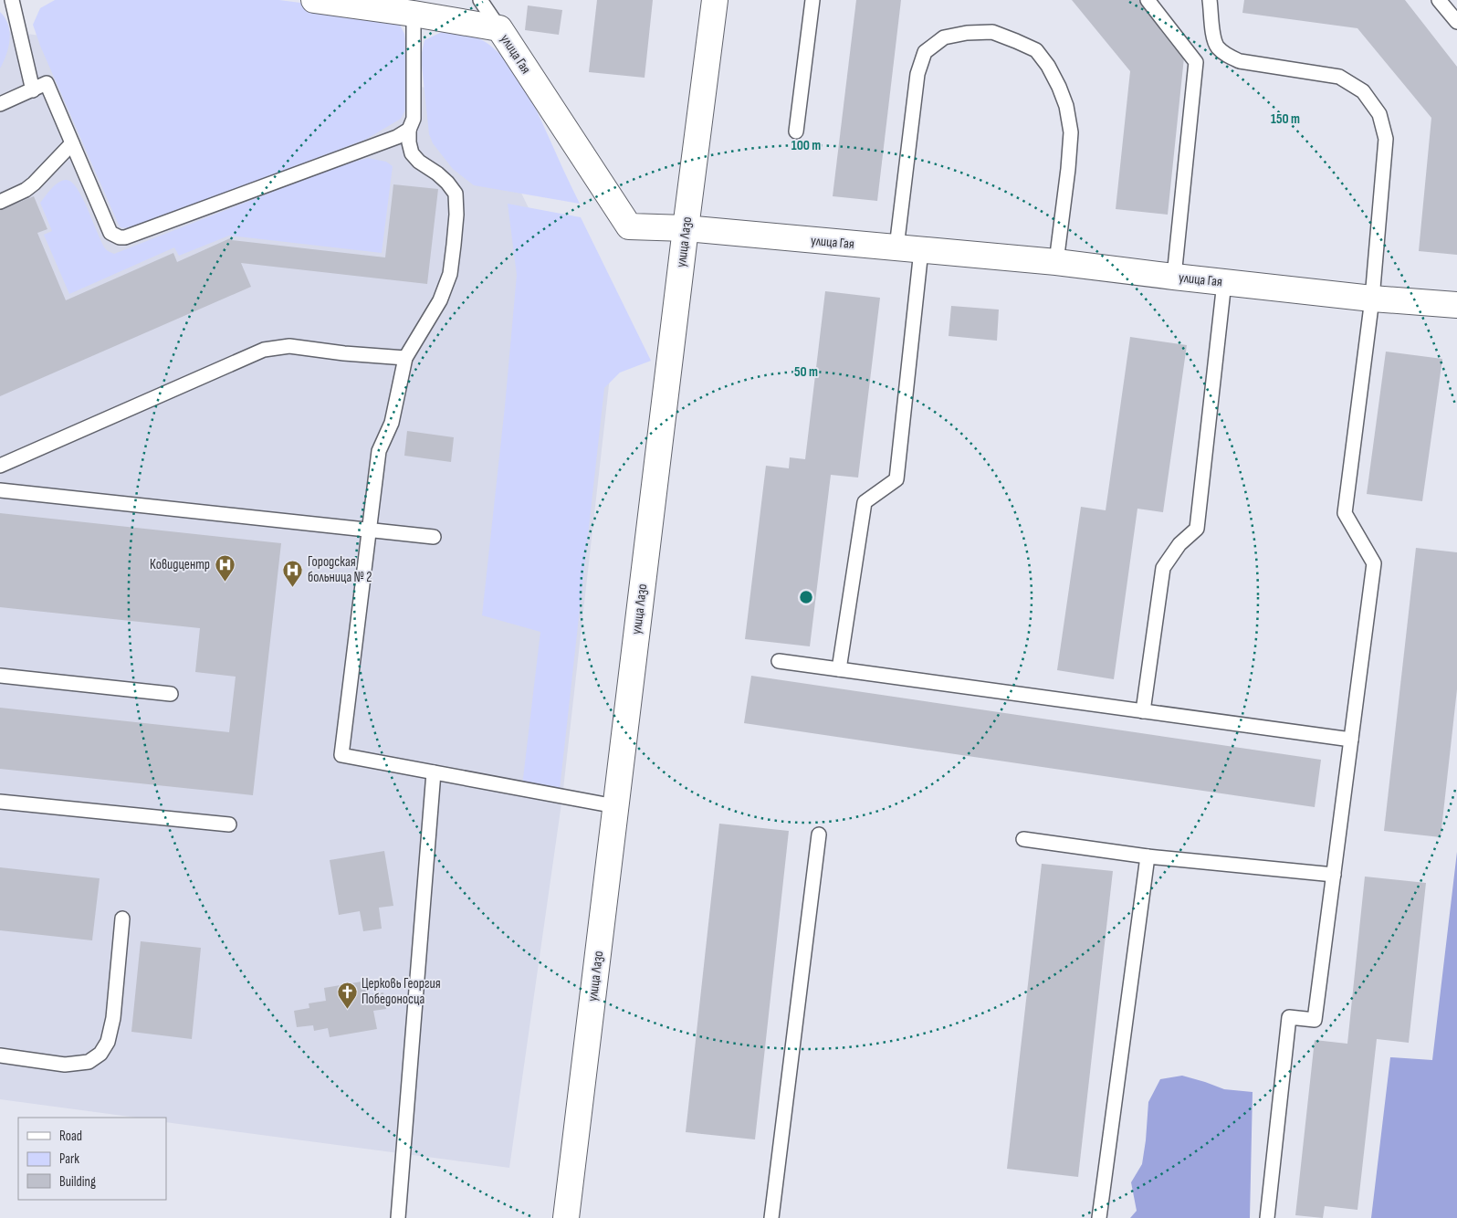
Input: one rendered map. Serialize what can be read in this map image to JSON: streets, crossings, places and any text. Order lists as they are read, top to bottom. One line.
{"streets":{"street":["улица Гая","улица Лазо"]},"crossings":[["улица Гая","улица Лазо"]],"places":{"hospital":["Ковидцентр","Городская больница № 2"],"church":["Церковь Георгия Победоносца"]},"legend":["Road","Park","Building"],"rings":["150 m","100 m","50 m"]}
